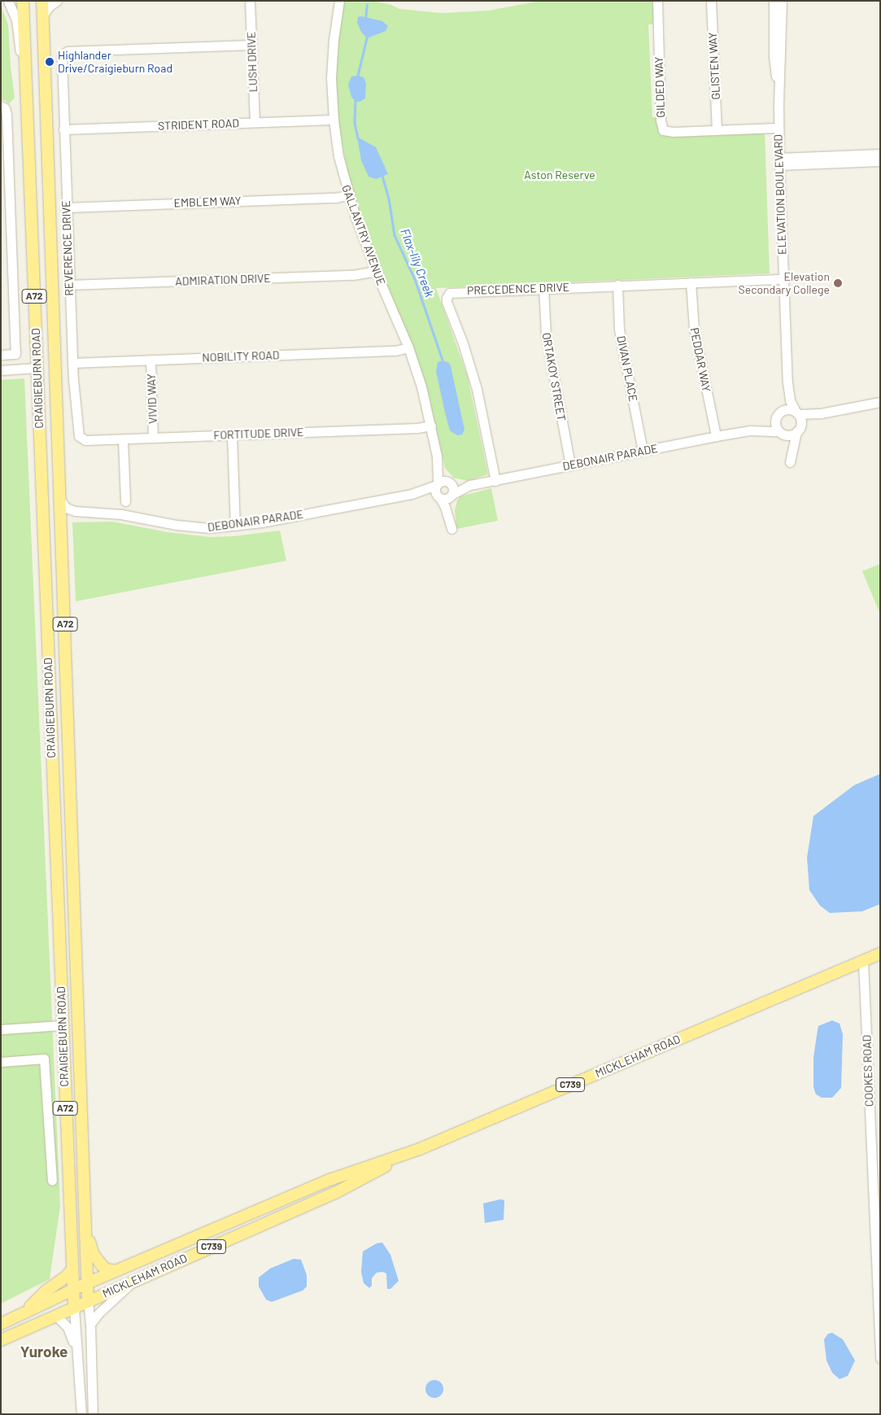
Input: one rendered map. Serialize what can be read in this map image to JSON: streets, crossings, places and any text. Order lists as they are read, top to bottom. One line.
{"streets":{"main road":["A72","CRAIGIEBURN ROAD","MICKLEHAM ROAD","C739"],"street":["LUSH DRIVE","GLISTEN WAY","GILDED WAY","STRIDENT ROAD","ELEVATION BOULEVARD","EMBLEM WAY","GALLANTRY AVENUE","REVERENCE DRIVE","ADMIRATION DRIVE","PRECEDENCE DRIVE","NOBILITY ROAD","PEDDAR WAY","DIVAN PLACE","ORTAKOY STREET","VIVID WAY","FORTITUDE DRIVE","DEBONAIR PARADE","COOKES ROAD"]},"crossings":[["LUSH DRIVE","STRIDENT ROAD"],["LUSH DRIVE","REVERENCE DRIVE"],["GLISTEN WAY","GILDED WAY"],["GILDED WAY","ELEVATION BOULEVARD"],["STRIDENT ROAD","GALLANTRY AVENUE"],["STRIDENT ROAD","REVERENCE DRIVE"],["ELEVATION BOULEVARD","PRECEDENCE DRIVE"],["ELEVATION BOULEVARD","DEBONAIR PARADE"],["EMBLEM WAY","GALLANTRY AVENUE"],["EMBLEM WAY","REVERENCE DRIVE"],["GALLANTRY AVENUE","ADMIRATION DRIVE"],["GALLANTRY AVENUE","NOBILITY ROAD"],["GALLANTRY AVENUE","FORTITUDE DRIVE"],["GALLANTRY AVENUE","DEBONAIR PARADE"],["REVERENCE DRIVE","ADMIRATION DRIVE"],["REVERENCE DRIVE","NOBILITY ROAD"],["REVERENCE DRIVE","FORTITUDE DRIVE"],["PRECEDENCE DRIVE","PEDDAR WAY"],["PRECEDENCE DRIVE","DIVAN PLACE"],["PRECEDENCE DRIVE","ORTAKOY STREET"],["PRECEDENCE DRIVE","DEBONAIR PARADE"],["NOBILITY ROAD","VIVID WAY"],["PEDDAR WAY","DEBONAIR PARADE"],["DIVAN PLACE","DEBONAIR PARADE"],["ORTAKOY STREET","DEBONAIR PARADE"],["CRAIGIEBURN ROAD","MICKLEHAM ROAD"],["VIVID WAY","FORTITUDE DRIVE"],["MICKLEHAM ROAD","COOKES ROAD"]],"districts":["Yuroke"],"water":["Flax-lily Creek"],"parks":["Aston Reserve"],"places":["Highlander Drive/Craigieburn Road","Elevation Secondary College"]}
